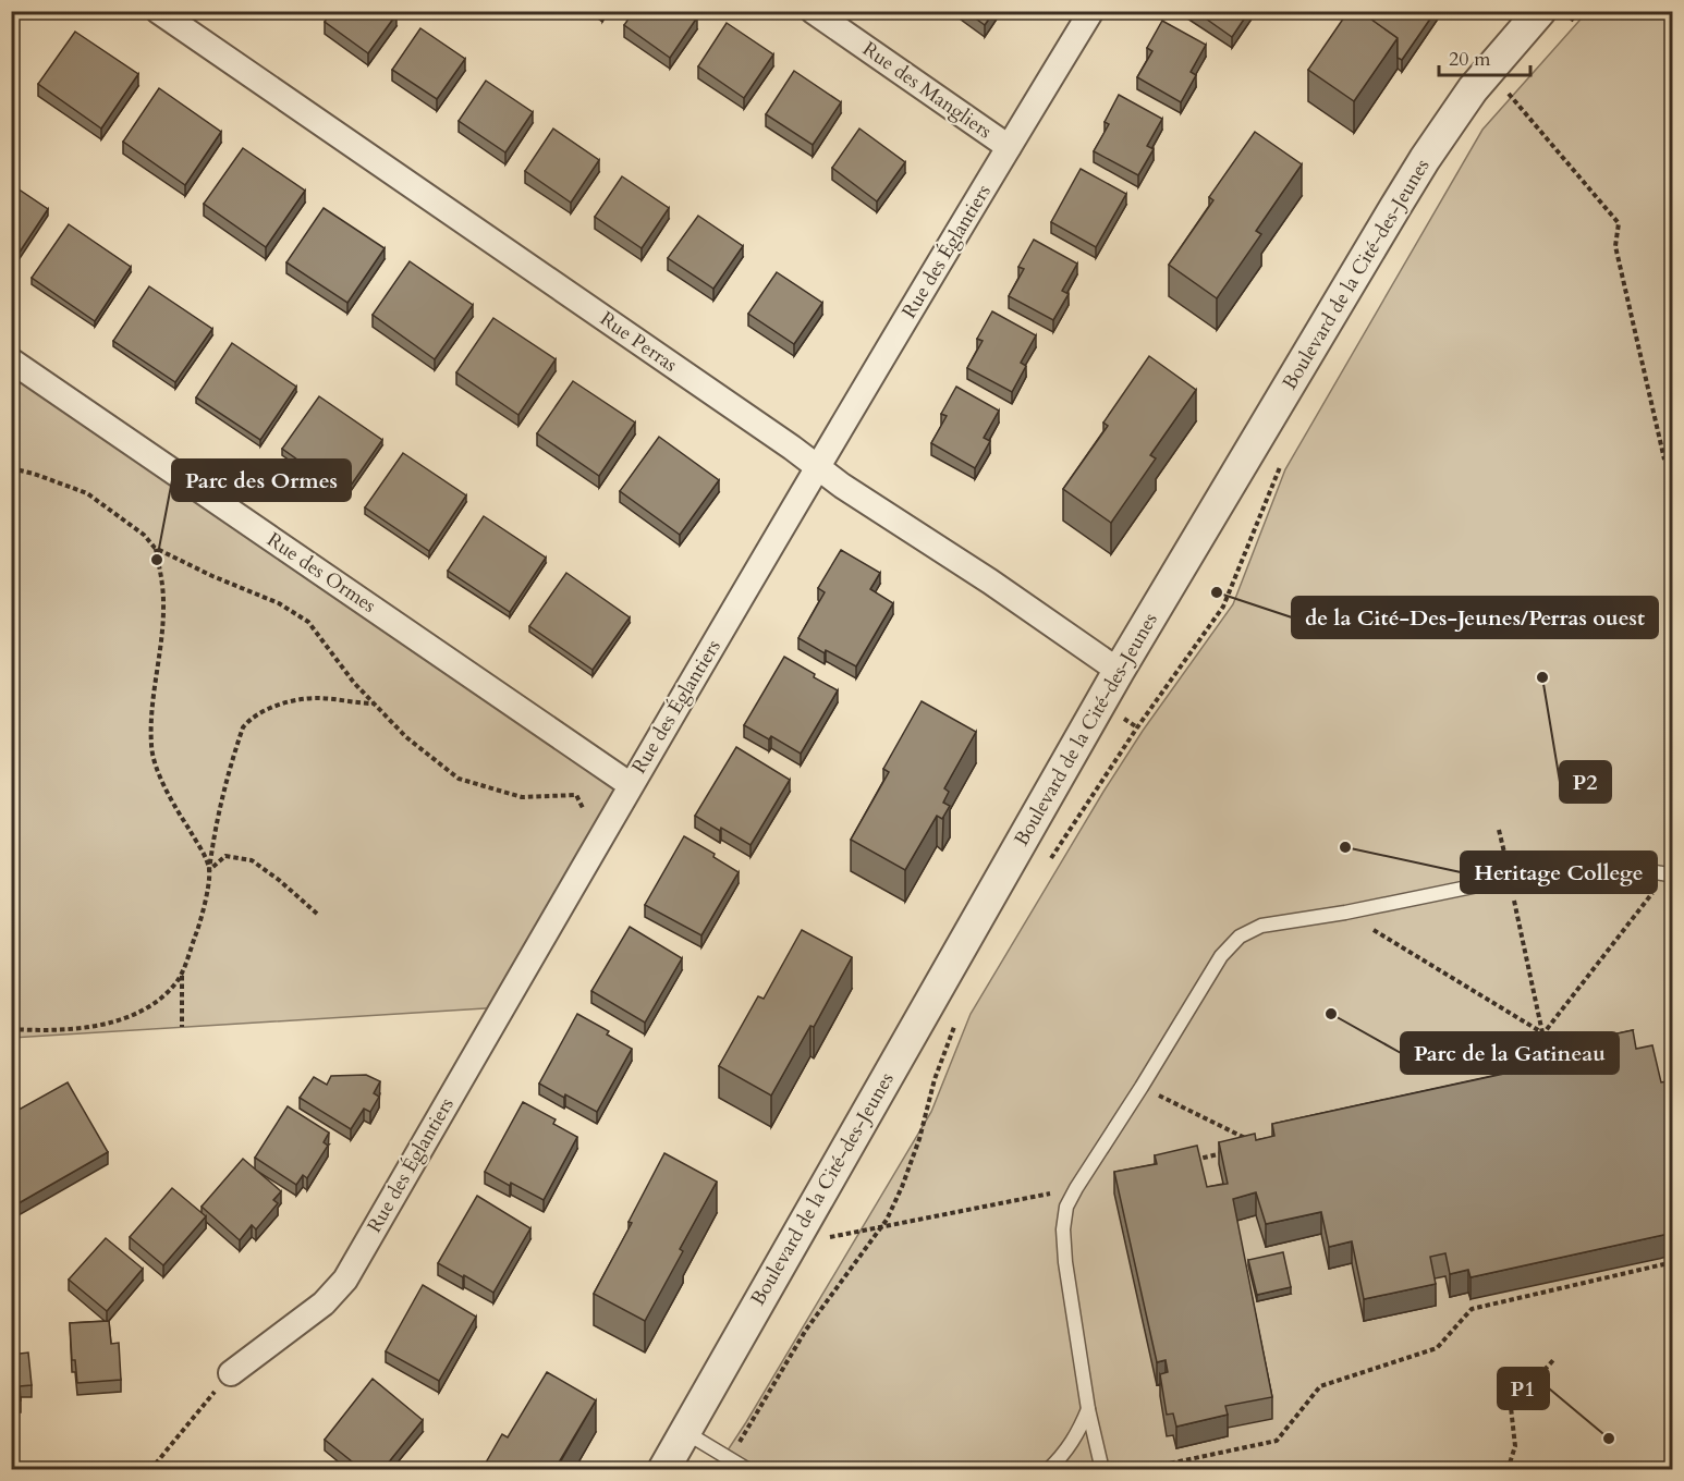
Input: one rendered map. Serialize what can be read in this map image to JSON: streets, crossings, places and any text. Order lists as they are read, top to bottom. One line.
{"streets":{"street":["Rue des Mangliers","Rue des Églantiers","Boulevard de la Cité-des-Jeunes","Rue Perras","Rue des Ormes"]},"crossings":[["Rue des Mangliers","Rue des Églantiers"],["Rue des Églantiers","Rue Perras"],["Rue des Églantiers","Rue des Ormes"],["Boulevard de la Cité-des-Jeunes","Rue Perras"]],"places":["Parc des Ormes","de la Cité-Des-Jeunes/Perras ouest","P2","Heritage College","Parc de la Gatineau","P1"],"scale_bar":"20 m"}
